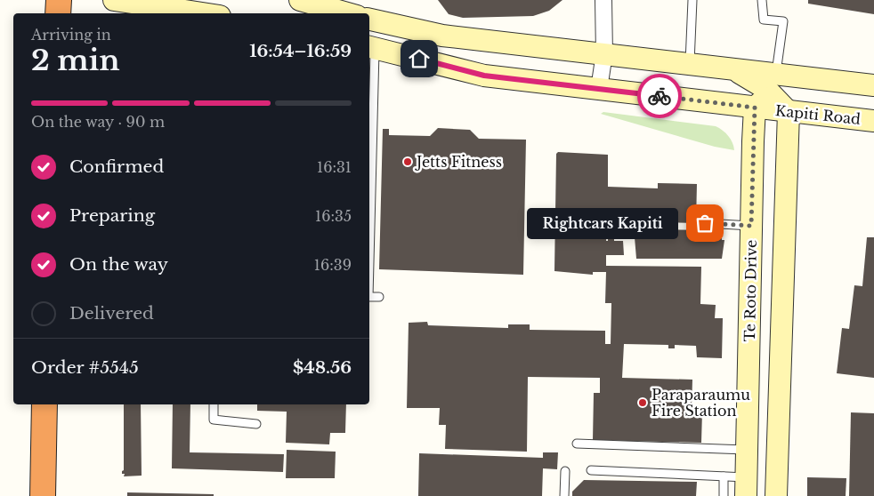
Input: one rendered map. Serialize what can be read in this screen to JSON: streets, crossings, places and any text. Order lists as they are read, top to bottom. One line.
{"streets":{"main road":["Kapiti Road","Te Roto Drive"]},"crossings":[["Kapiti Road","Te Roto Drive"]],"places":["Jetts Fitness","Rightcars Kapiti","Paraparaumu Fire Station"],"page":{"heading":["2 min","Arriving in","16:54–16:59"],"panel":["Order #5545","$48.56"],"bar":"On the way · 90 m","list":[["Confirmed","16:31"],["Preparing","16:35"],["On the way","16:39"],"Delivered"],"bubble":"Rightcars Kapiti"}}
